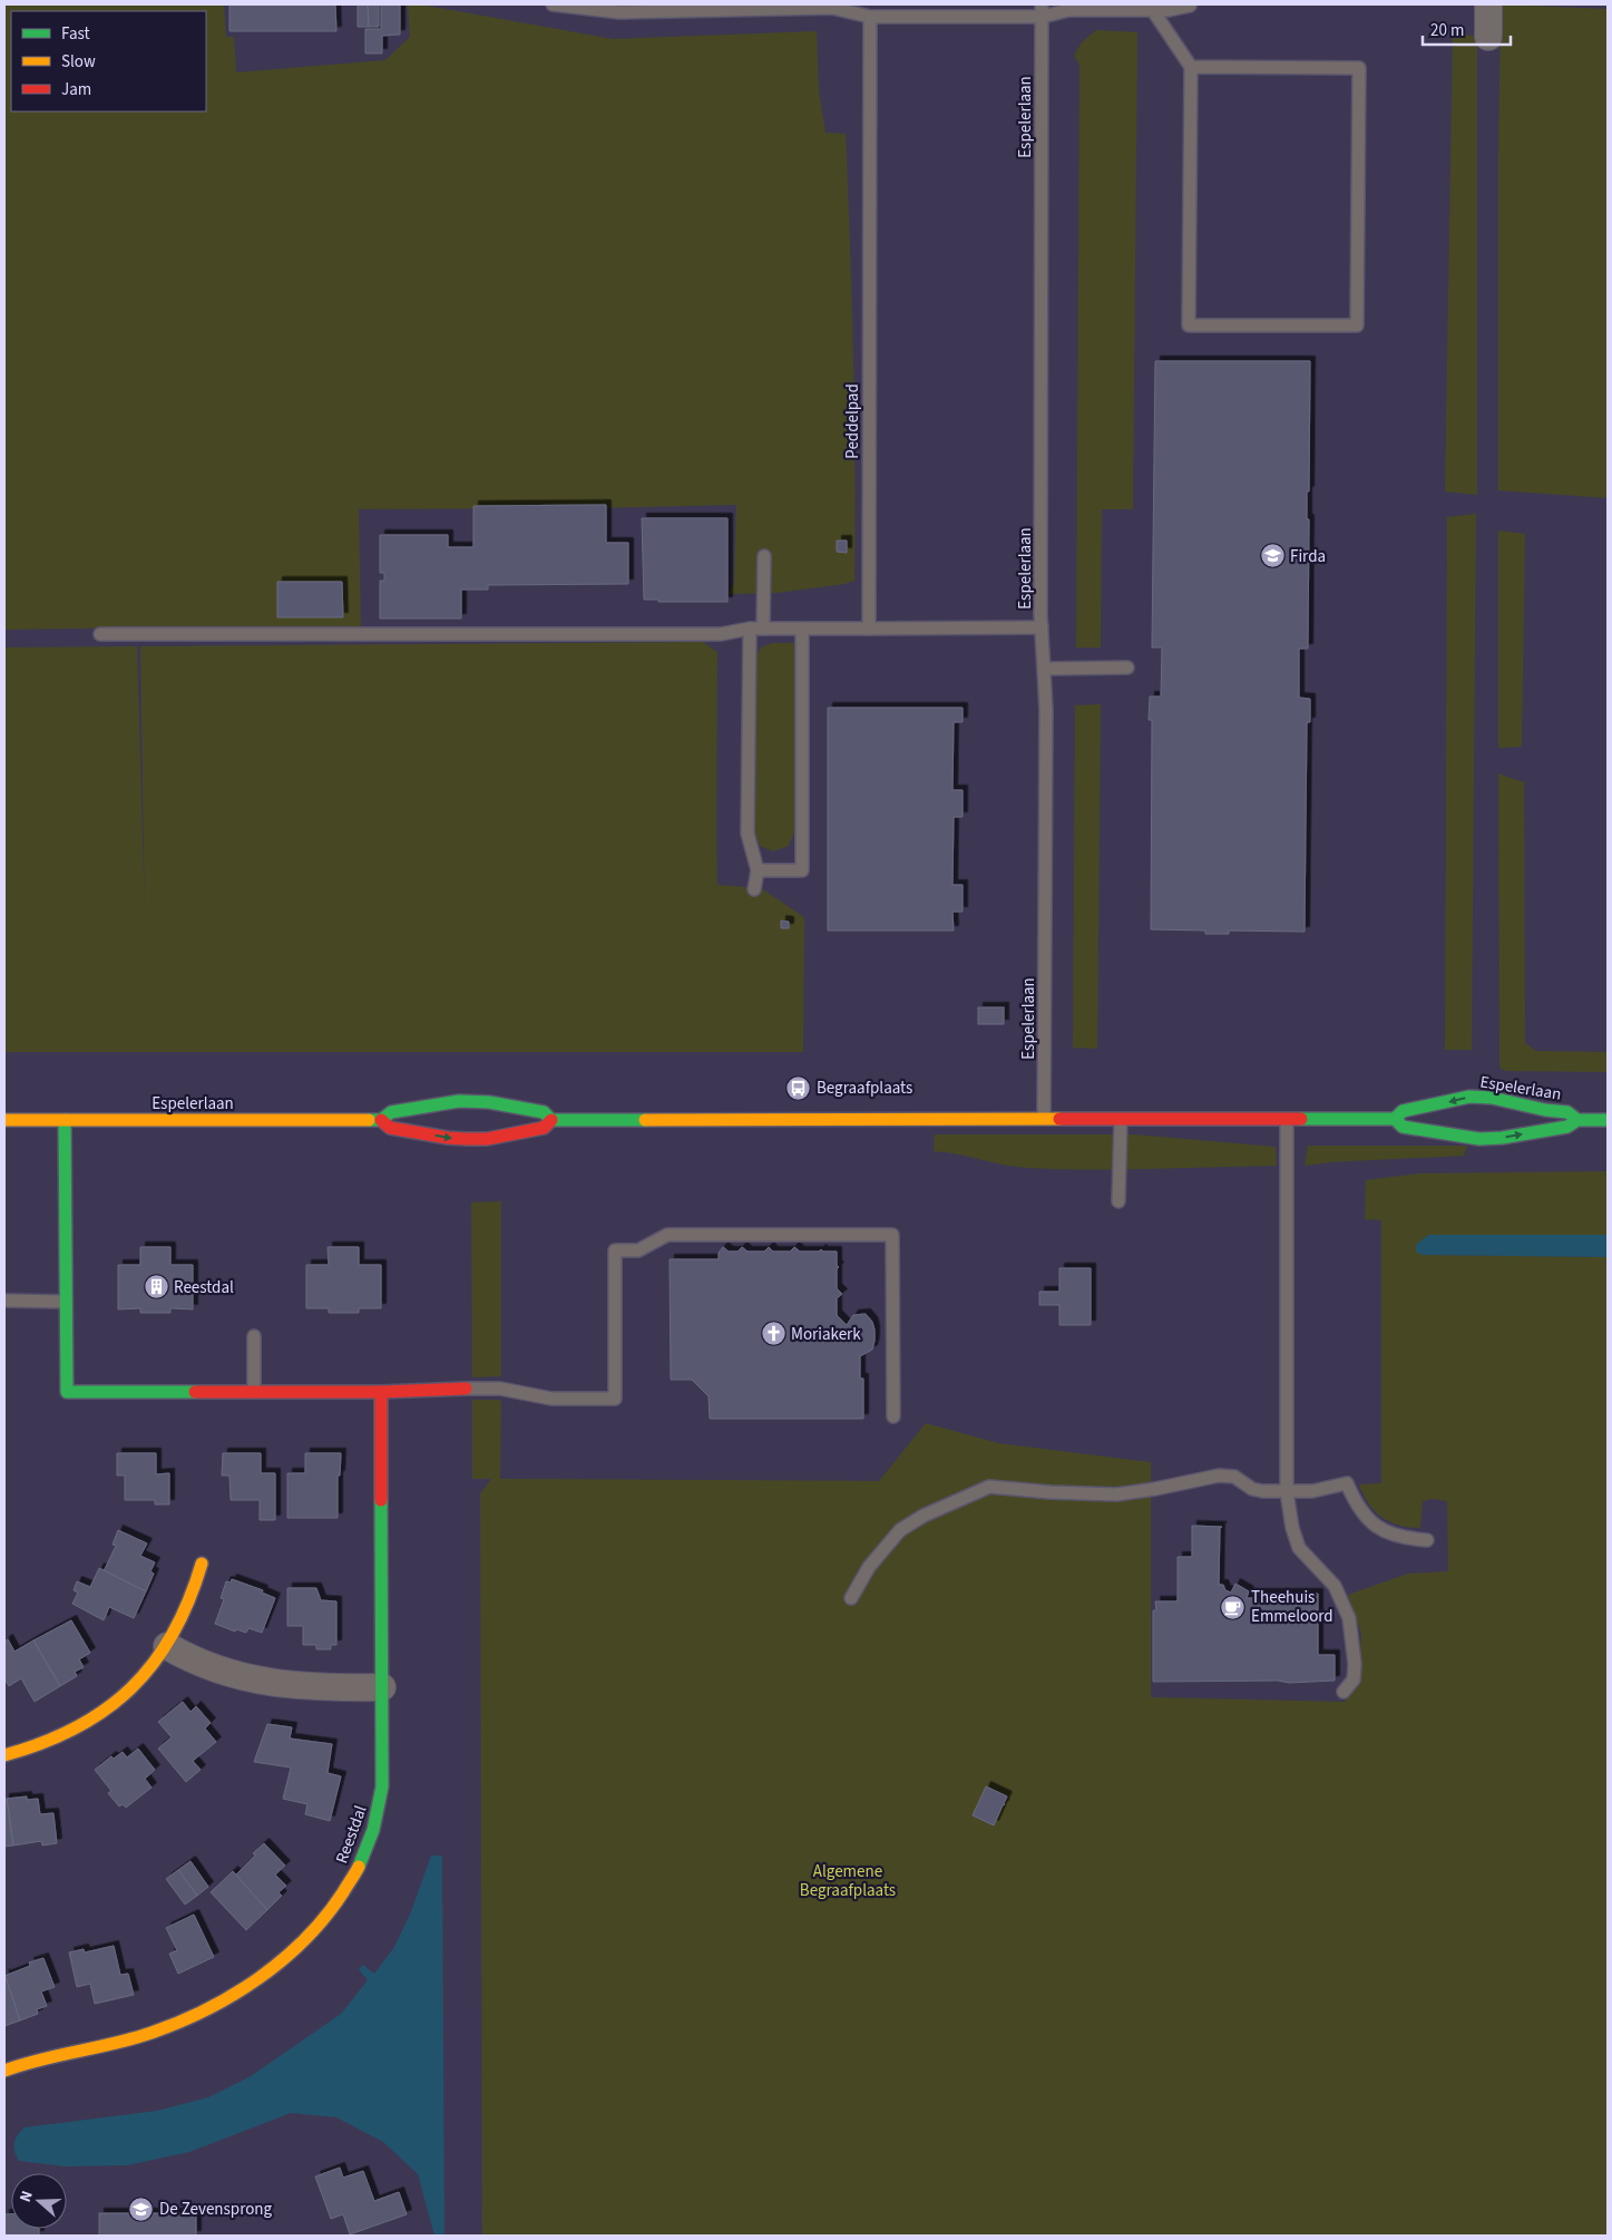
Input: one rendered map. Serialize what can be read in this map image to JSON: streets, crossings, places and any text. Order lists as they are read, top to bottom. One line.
{"streets":{"main road":["Espelerlaan","Reestdal"],"lane":["Peddelpad"]},"parks":["Algemene Begraafplaats"],"places":{"school or university":["Firda","De Zevensprong"],"bus stop":["Begraafplaats"],"building":["Reestdal"],"church":["Moriakerk"],"cafe":["Theehuis Emmeloord"]},"legend":["Fast","Slow","Jam"],"scale_bar":"20 m","north":"left"}
